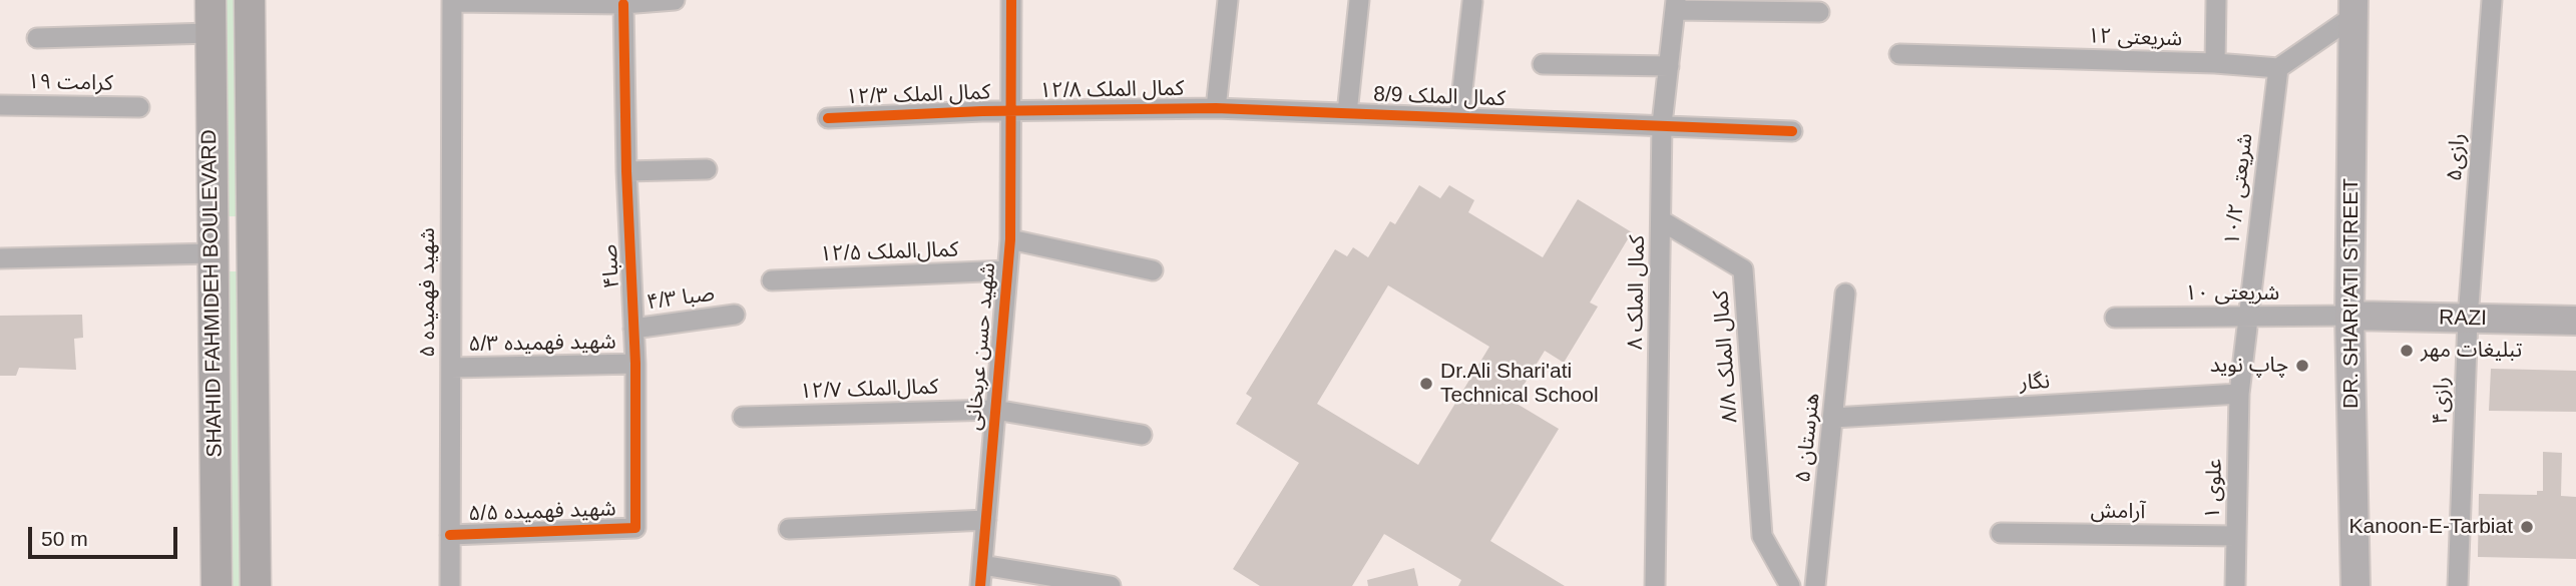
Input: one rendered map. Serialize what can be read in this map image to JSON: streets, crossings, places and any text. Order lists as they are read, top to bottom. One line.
{"streets":{"main road":["SHAHID FAHMIDEH BOULEVARD","DR. SHARI'ATI STREET","RAZI"],"street":["شریعتی ۱۲","کرامت ۱۹","کمال الملک ۱۲/۸","کمال الملک ۱۲/۳","کمال الملک 8/9","رازی۵","شریعتی ۱۰/۲","کمال‌الملک ۱۲/۵","صبا۴","شهید فهمیده ۵","کمال الملک ۸","شریعتی ۱۰","صبا ۴/۳","شهید فهمیده ۵/۳","شهید حسن عربخانی","کمال الملک ۸/۸","نگار","کمال‌الملک ۱۲/۷","رازی۴","هنرستان ۵","علوی ۱","شهید فهمیده ۵/۵","آرامش"]},"crossings":[["شریعتی ۱۲","شریعتی ۱۰/۲"],["کمال الملک ۱۲/۸","کمال الملک ۱۲/۳"],["کمال الملک ۱۲/۸","کمال الملک 8/9"],["کمال الملک ۱۲/۸","شهید حسن عربخانی"],["کمال الملک ۱۲/۳","شهید حسن عربخانی"],["کمال الملک 8/9","کمال الملک ۸"],["رازی۵","RAZI"],["رازی۵","رازی۴"],["شریعتی ۱۰/۲","شریعتی ۱۰"],["شریعتی ۱۰/۲","نگار"],["شریعتی ۱۰/۲","علوی ۱"],["کمال‌الملک ۱۲/۵","شهید حسن عربخانی"],["صبا۴","صبا ۴/۳"],["صبا۴","شهید فهمیده ۵/۳"],["صبا۴","شهید فهمیده ۵/۵"],["شهید فهمیده ۵","شهید فهمیده ۵/۳"],["شهید فهمیده ۵","شهید فهمیده ۵/۵"],["کمال الملک ۸","کمال الملک ۸/۸"],["شریعتی ۱۰","DR. SHARI'ATI STREET"],["شریعتی ۱۰","RAZI"],["DR. SHARI'ATI STREET","RAZI"],["RAZI","رازی۴"],["شهید حسن عربخانی","کمال‌الملک ۱۲/۷"],["نگار","هنرستان ۵"],["نگار","علوی ۱"],["علوی ۱","آرامش"]],"places":["تبلیغات مهر","چاپ نوید","Dr.Ali Shari'ati Technical School","Kanoon-E-Tarbiat"],"scale_bar":"50 m"}
